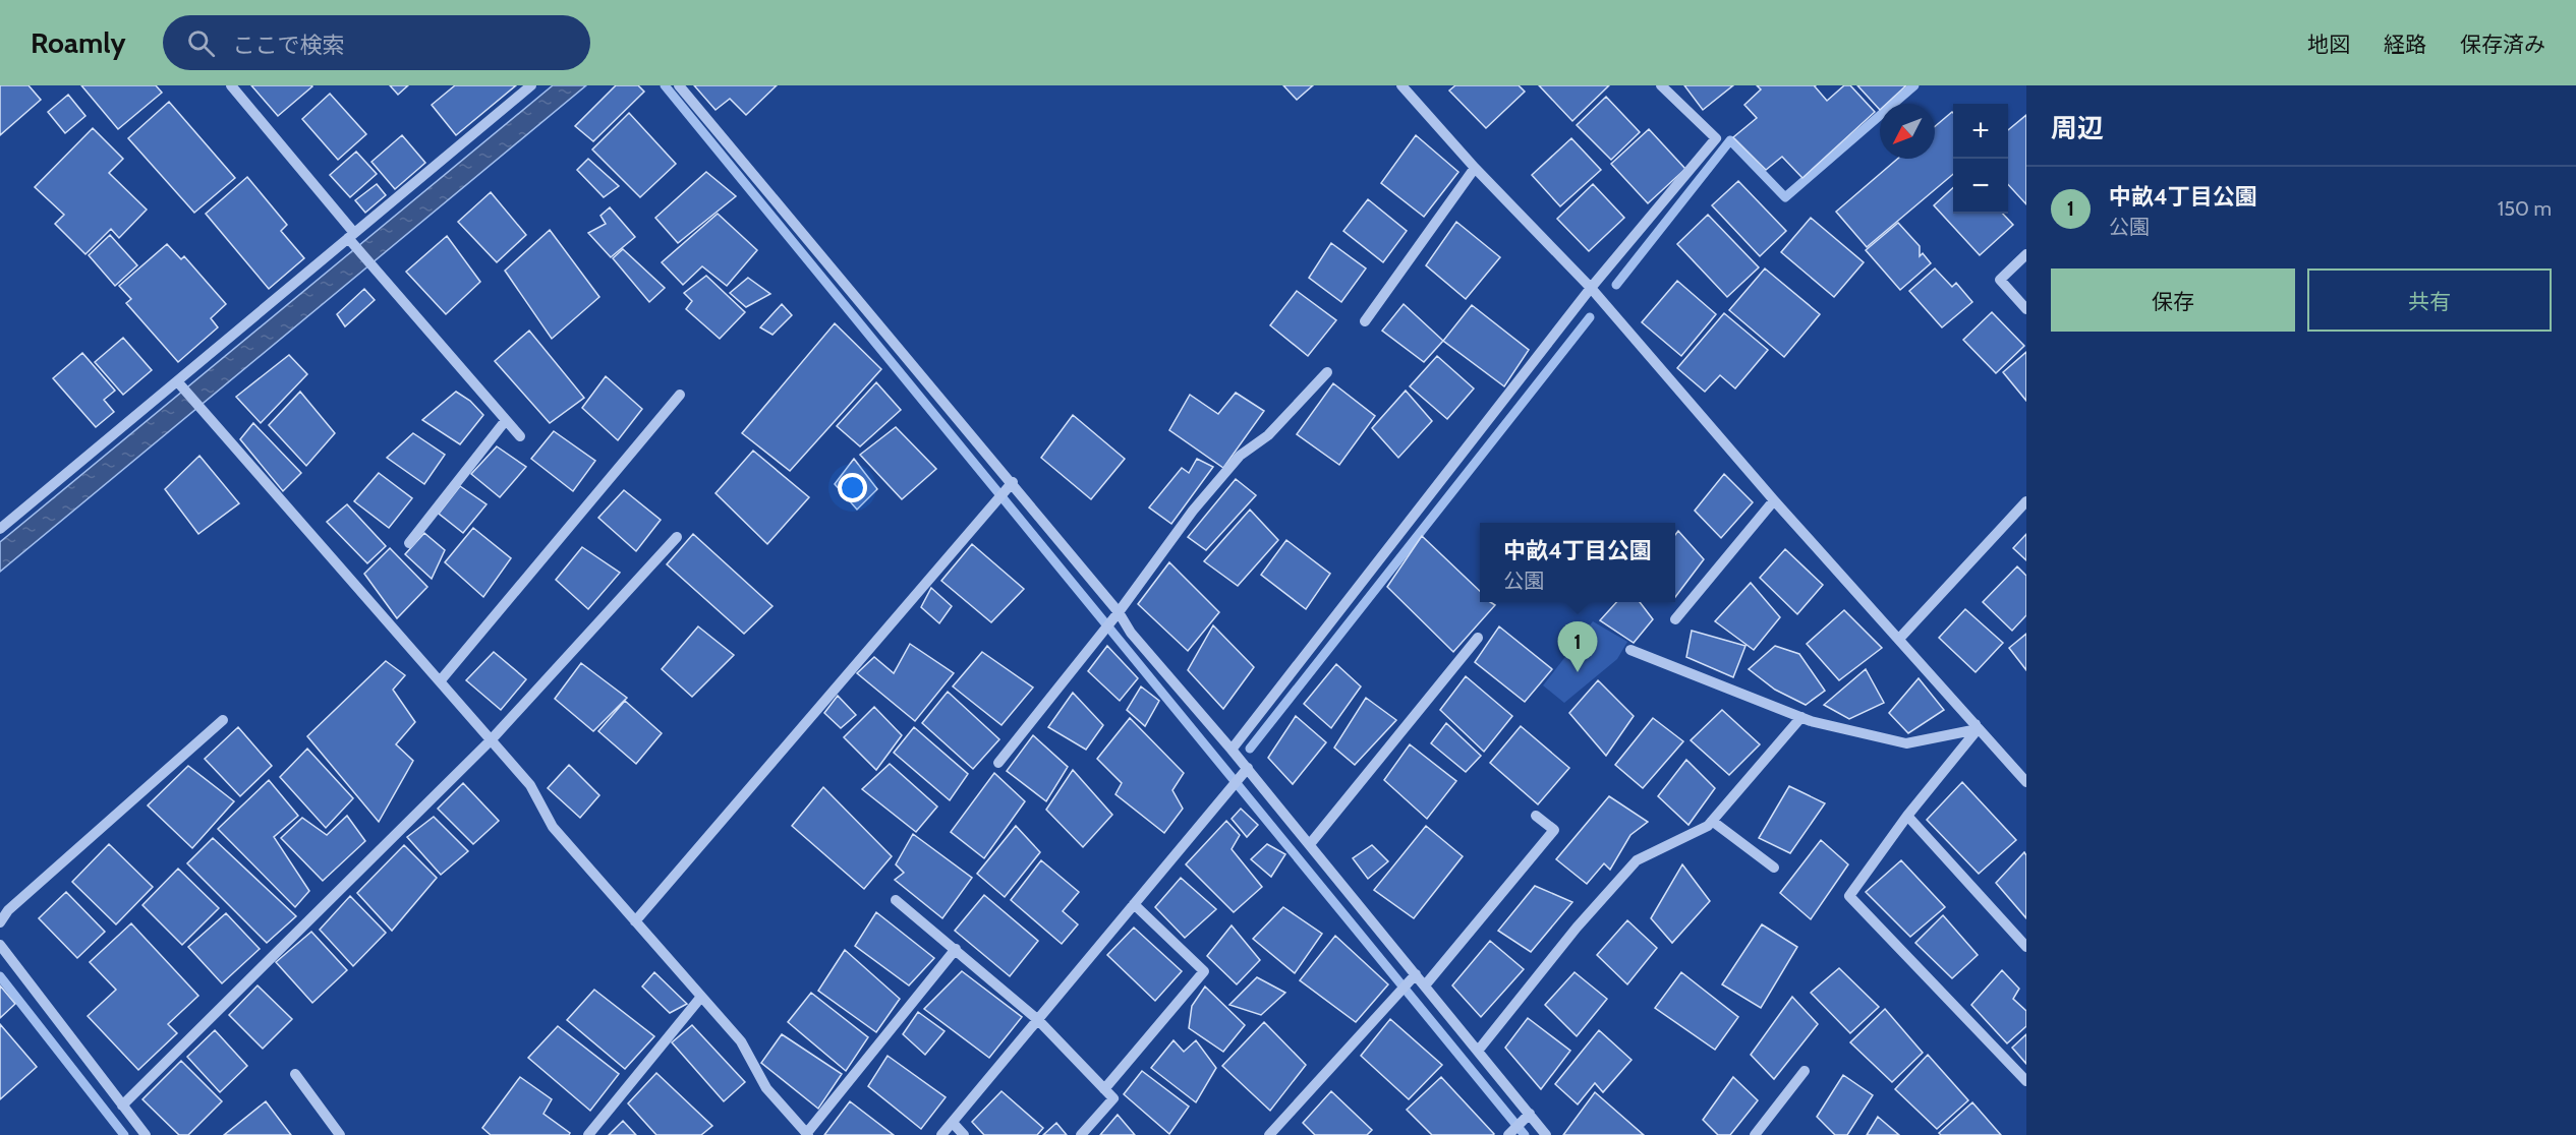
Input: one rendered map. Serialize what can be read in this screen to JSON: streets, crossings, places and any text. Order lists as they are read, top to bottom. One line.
{"north":"bottom left","page":{"header":"Roamly","search":"ここで検索","nav":["地図","経路","保存済み"],"heading":"周辺","map_buttons":["+","−"],"list":[{"mark":"1","name":"中畝4丁目公園","note":"公園","value":"150 m"}],"buttons":["保存","共有"],"popup":["中畝4丁目公園","公園"],"pins":"1"}}
